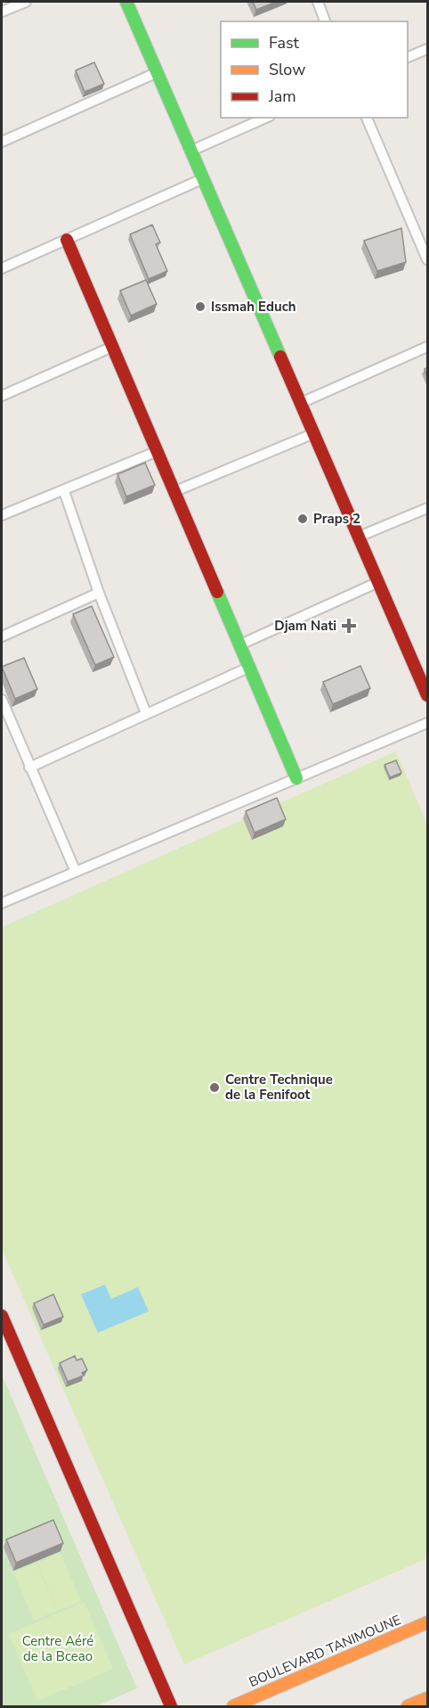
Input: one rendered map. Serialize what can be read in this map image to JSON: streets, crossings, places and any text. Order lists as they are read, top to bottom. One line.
{"streets":{"street":["BOULEVARD TANIMOUNE"]},"parks":["Centre Aéré de la Bceao"],"places":{"other":["Issmah Educh","Praps 2","Centre Technique de la Fenifoot"],"health":["Djam Nati"]},"legend":["Fast","Slow","Jam"]}
